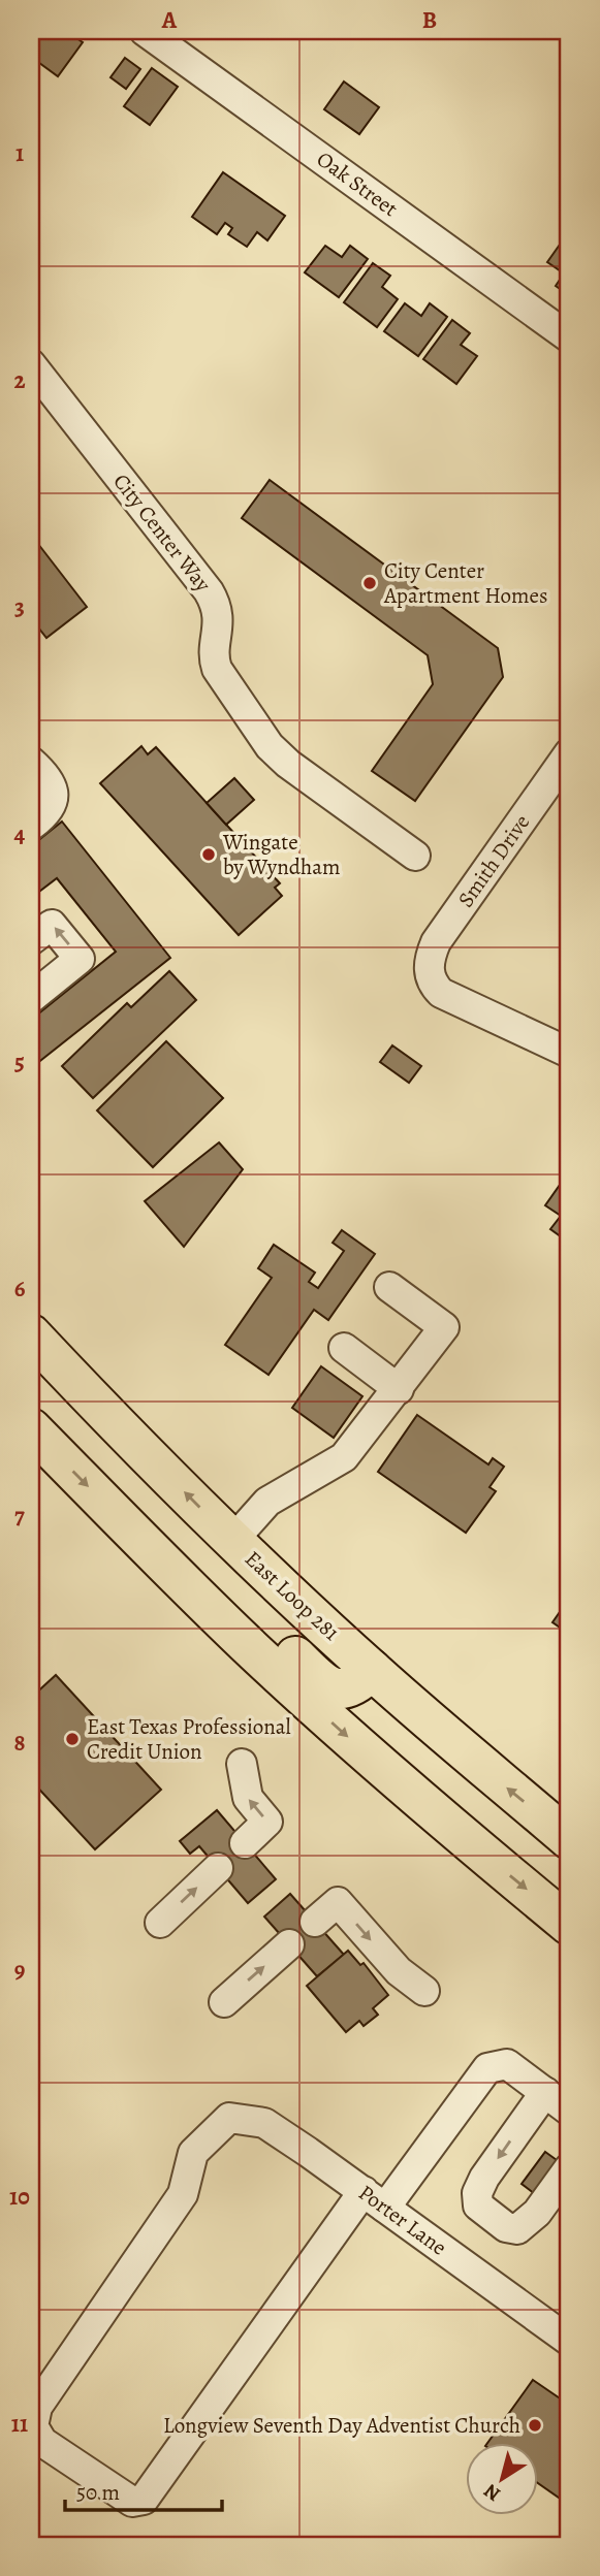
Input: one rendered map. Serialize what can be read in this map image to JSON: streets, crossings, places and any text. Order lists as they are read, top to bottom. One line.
{"streets":{"highway":["East Loop 281"],"street":["Oak Street","City Center Way","Smith Drive","Porter Lane"]},"places":["City Center Apartment Homes","Wingate by Wyndham","East Texas Professional Credit Union","Longview Seventh Day Adventist Church"],"scale_bar":"50 m","north":"bottom left","grid":{"columns":["A","B"],"rows":["1","2","3","4","5","6","7","8","9","10","11"]}}
